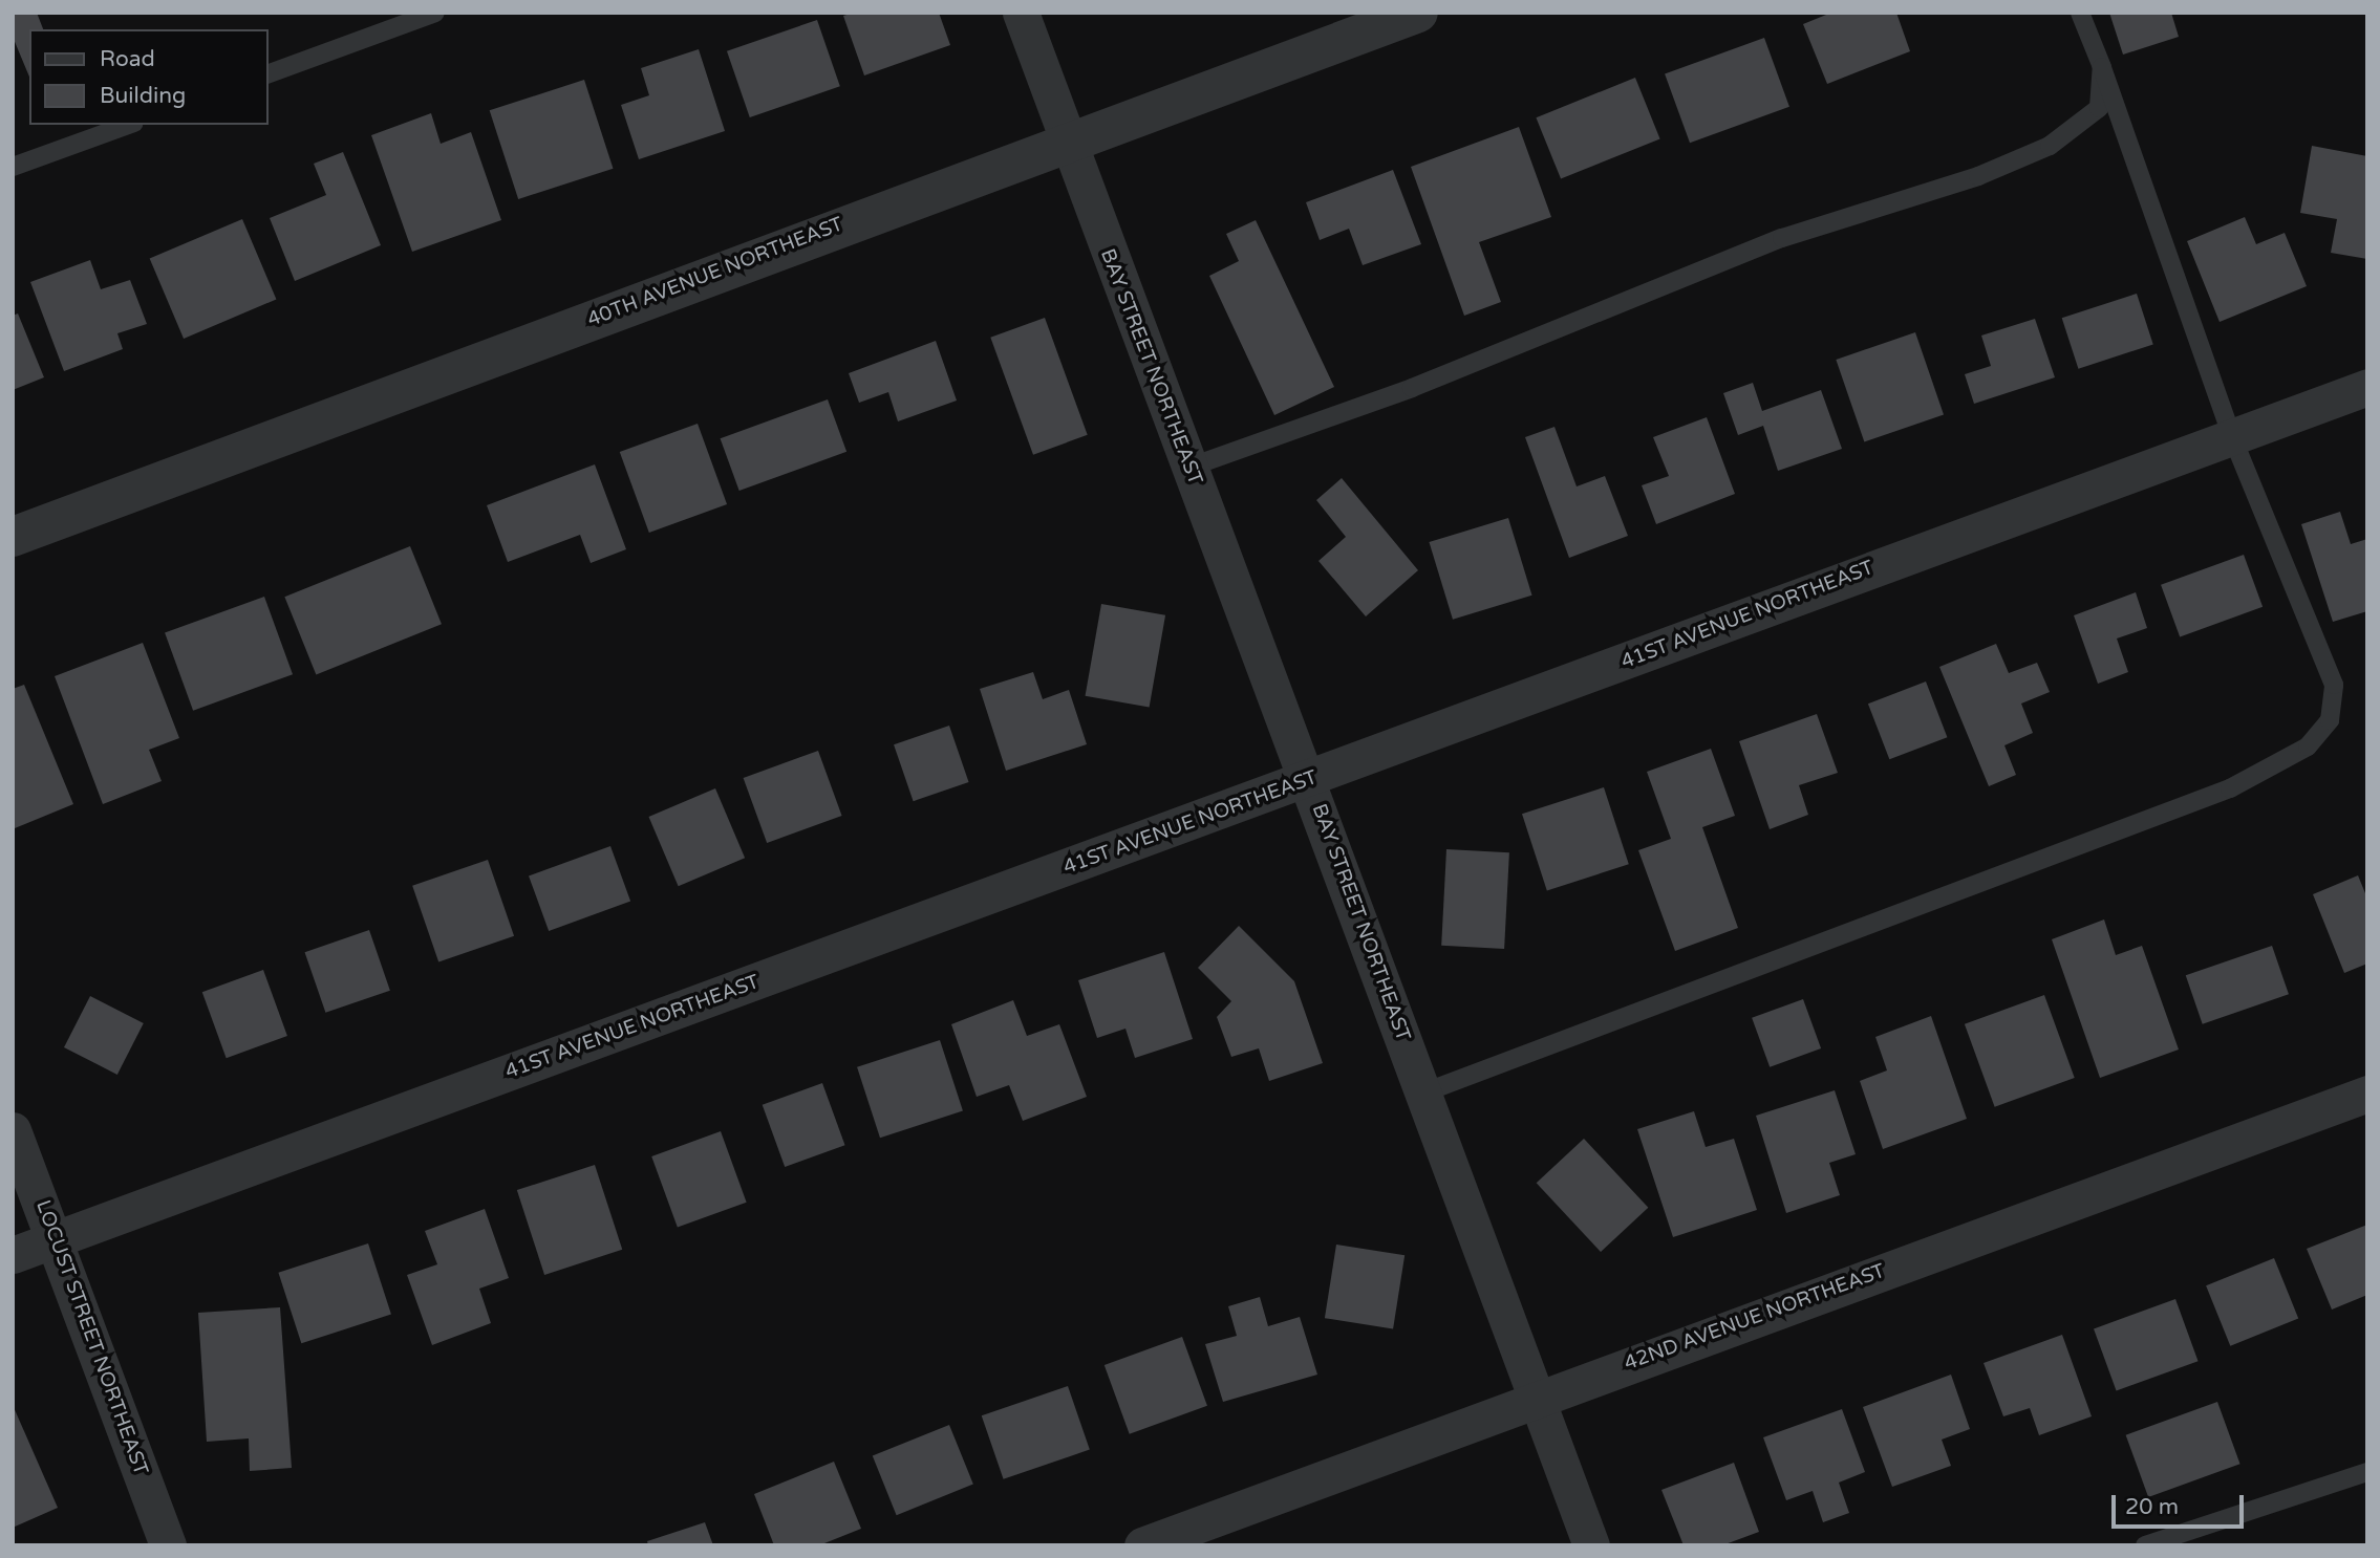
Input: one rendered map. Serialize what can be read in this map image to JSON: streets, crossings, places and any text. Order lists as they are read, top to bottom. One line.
{"streets":{"street":["40TH AVENUE NORTHEAST","BAY STREET NORTHEAST","41ST AVENUE NORTHEAST","42ND AVENUE NORTHEAST","LOCUST STREET NORTHEAST"]},"crossings":[["40TH AVENUE NORTHEAST","BAY STREET NORTHEAST"],["BAY STREET NORTHEAST","41ST AVENUE NORTHEAST"],["BAY STREET NORTHEAST","42ND AVENUE NORTHEAST"],["41ST AVENUE NORTHEAST","LOCUST STREET NORTHEAST"]],"legend":["Road","Building"],"scale_bar":"20 m"}
